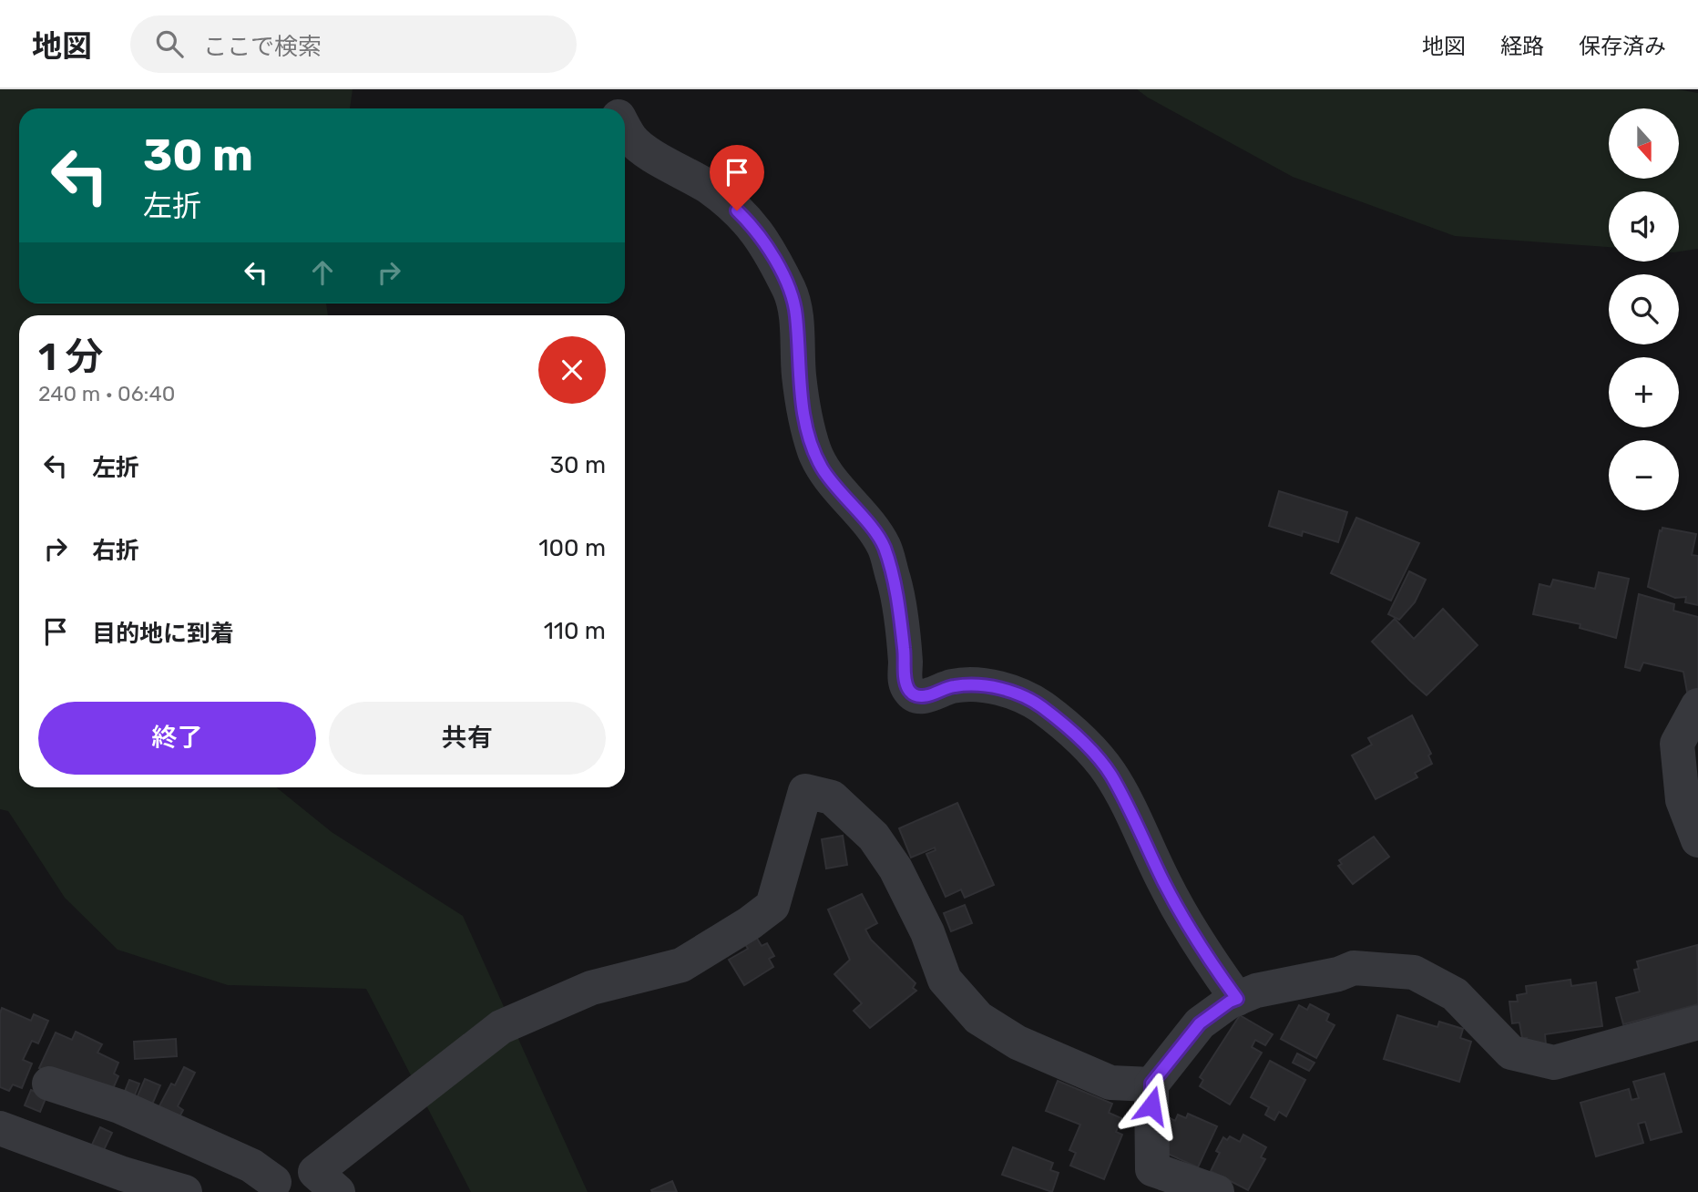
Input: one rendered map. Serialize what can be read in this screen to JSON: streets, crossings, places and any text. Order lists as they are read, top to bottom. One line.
{"north":"bottom","page":{"header":"地図","search":"ここで検索","nav":["地図","経路","保存済み"],"map_buttons":["+","−"],"turn":["30 m","左折"],"heading":["1 分","240 m · 06:40"],"list":[{"name":"左折","value":"30 m"},{"name":"右折","value":"100 m"},{"name":"目的地に到着","value":"110 m"}],"buttons":["終了","共有"]}}
